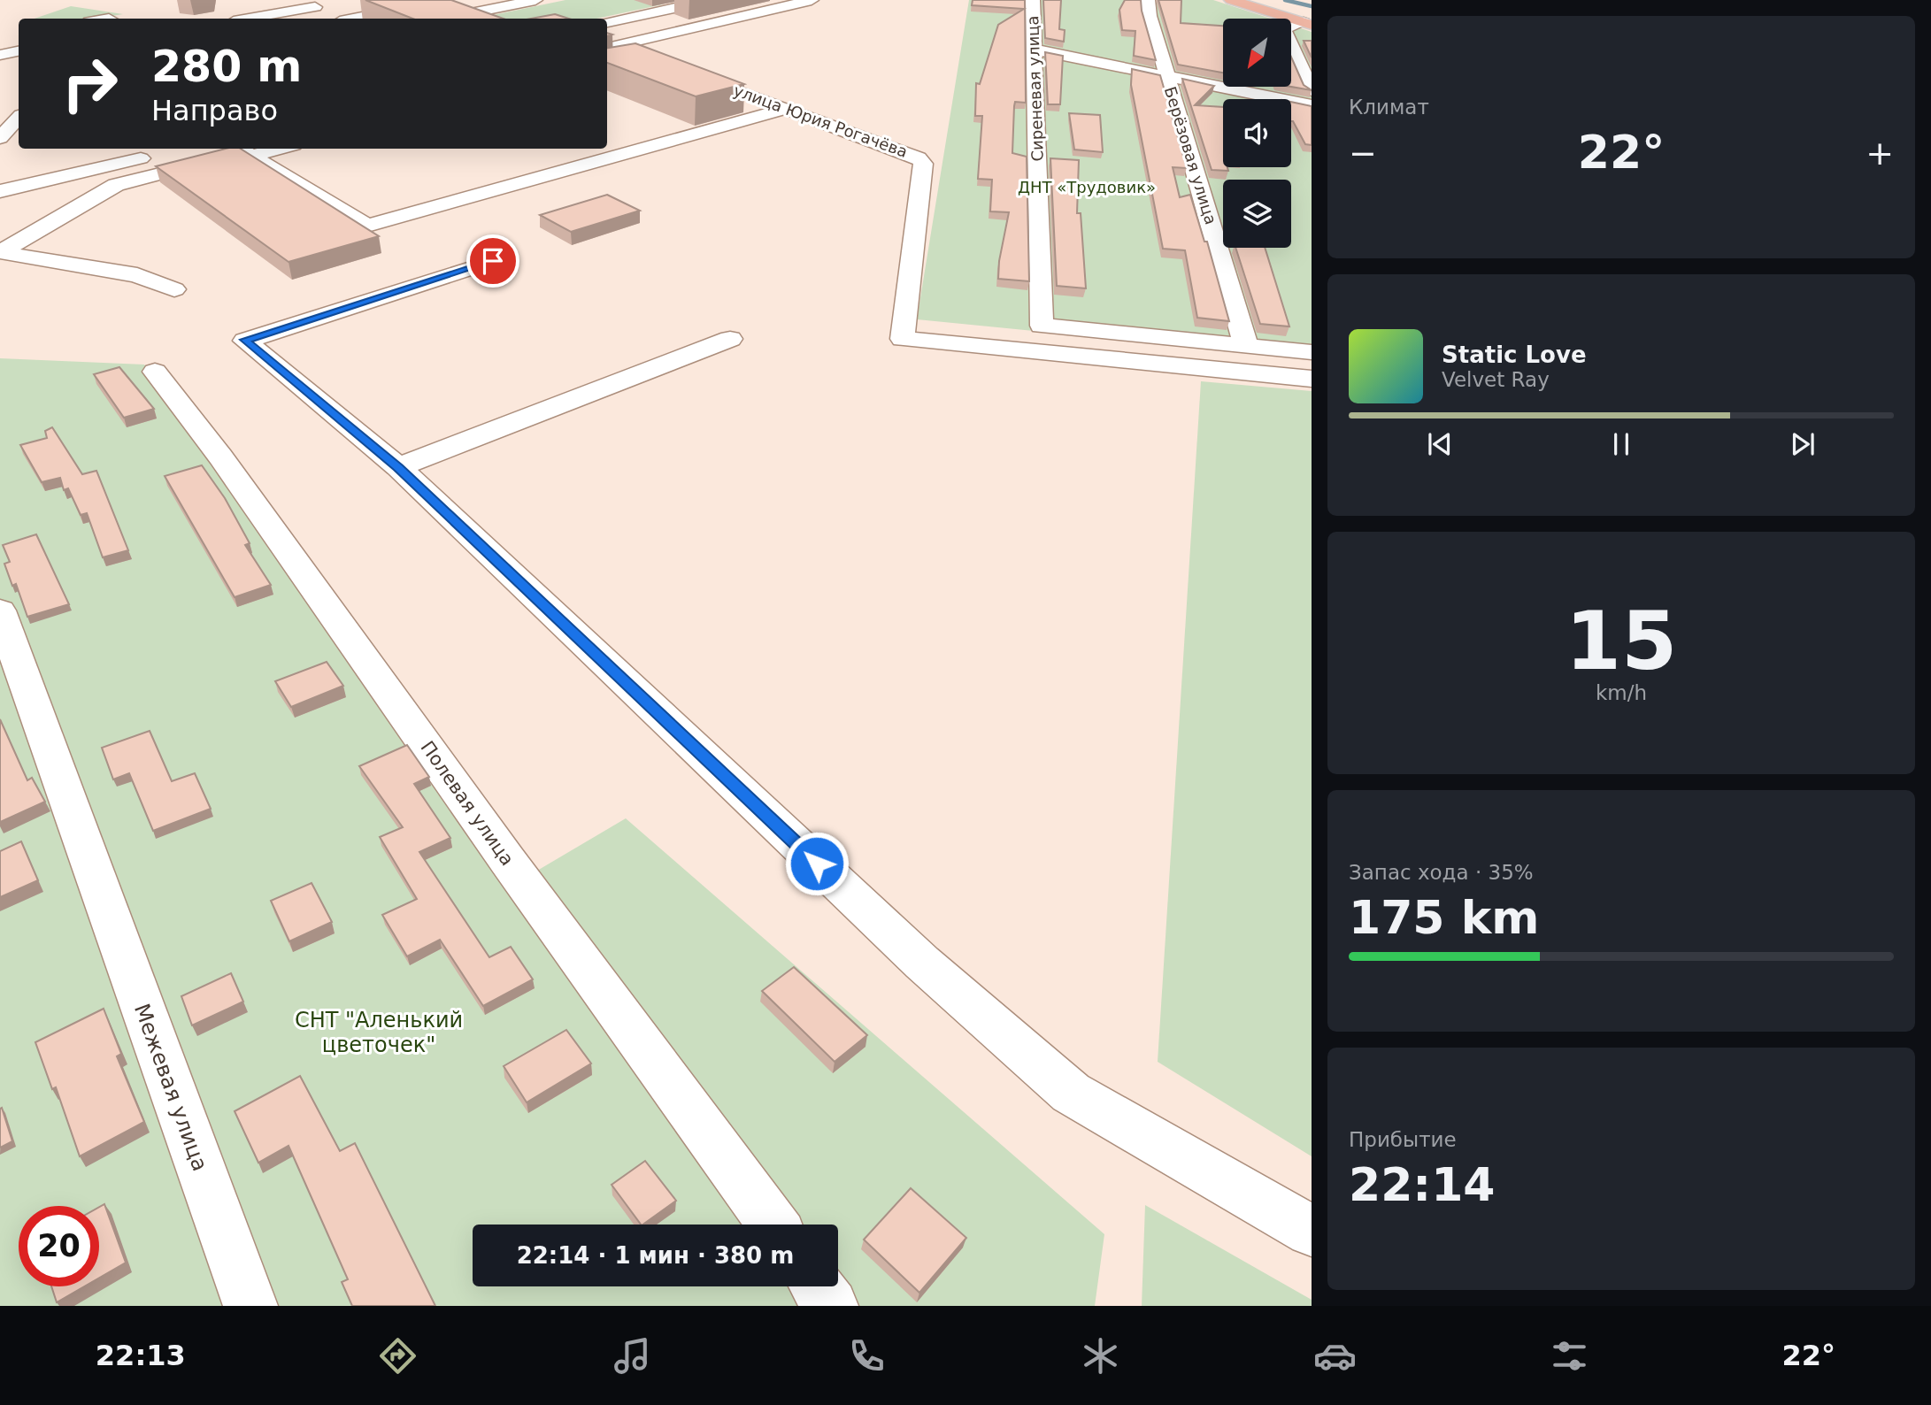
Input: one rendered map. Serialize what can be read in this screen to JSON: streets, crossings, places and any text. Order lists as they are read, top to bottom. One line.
{"streets":{"street":["Сиреневая улица","улица Юрия Рогачёва","Берёзовая улица","Полевая улица","Межевая улица"]},"crossings":[["Сиреневая улица","Берёзовая улица"]],"parks":["ДНТ «Трудовик»","СНТ \"Аленький цветочек\""],"north":"bottom left","page":{"tile":["Климат",["15","km/h"],["Запас хода · 35%","175 km"],["Прибытие","22:14"]],"turn":["280 m","Направо"],"heat":["−","22°","+"],"song":["Static Love","Velvet Ray"],"limit":"20","trip":"22:14 · 1 мин · 380 m","tabs":["22:13","22°"]}}
